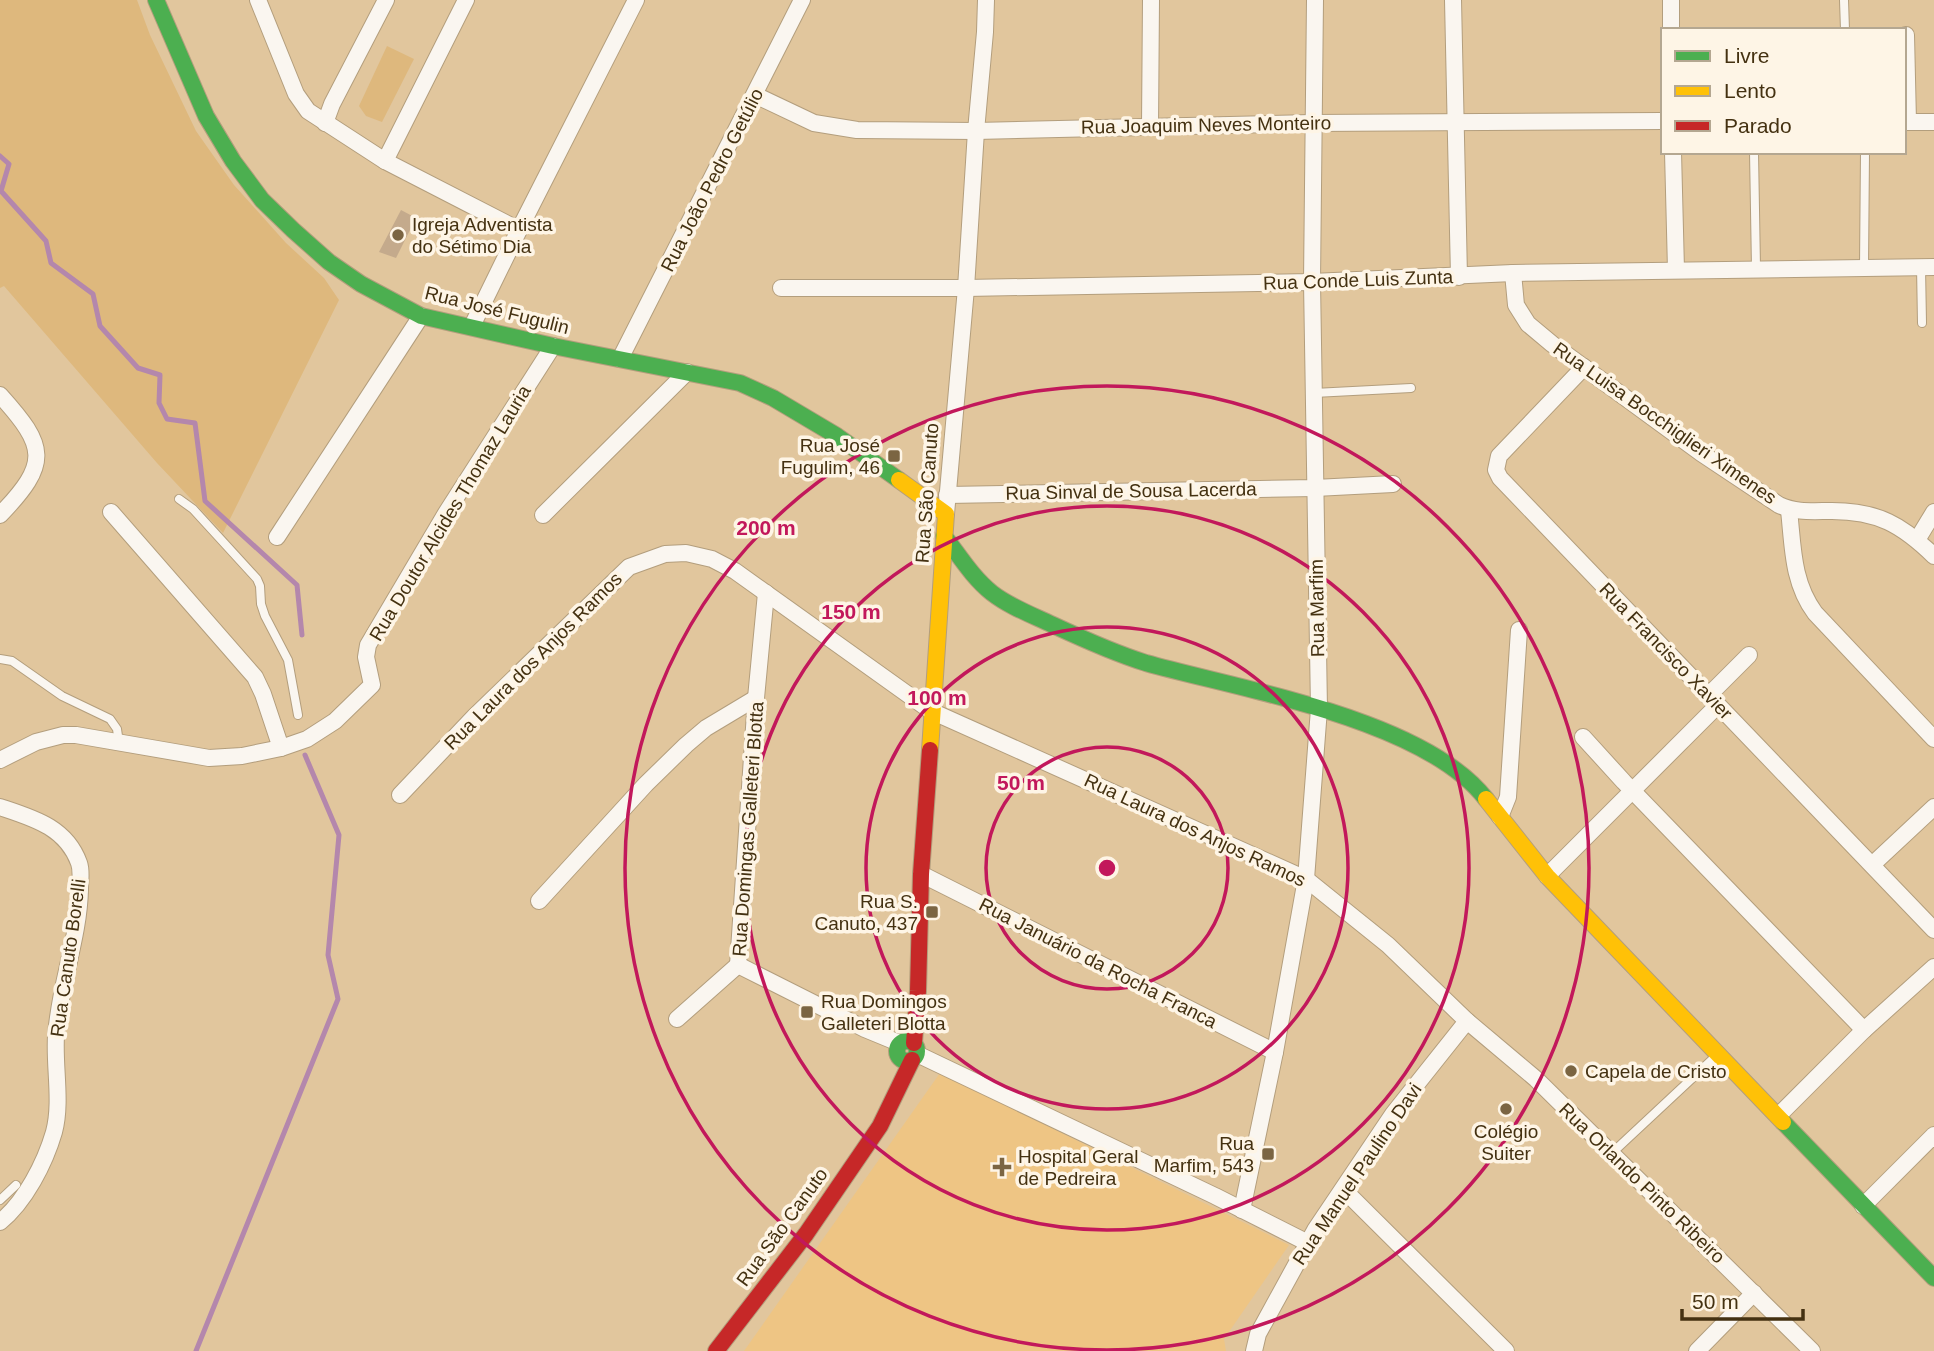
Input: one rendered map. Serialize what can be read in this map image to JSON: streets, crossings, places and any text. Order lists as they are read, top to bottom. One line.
{"streets":{"street":["Rua Joaquim Neves Monteiro","Rua João Pedro Getúlio","Rua Conde Luis Zunta","Rua José Fugulin","Rua Luisa Bocchiglieri Ximenes","Rua Sinval de Sousa Lacerda","Rua São Canuto","Rua Doutor Alcides Thomaz Lauria","Rua Marfim","Rua Francisco Xavier","Rua Laura dos Anjos Ramos","Rua Domingas Galleteri Blotta","Rua Canuto Borelli","Rua Januário da Rocha Franca","Rua Manuel Paulino Davi","Rua Orlando Pinto Ribeiro"]},"crossings":[["Rua Joaquim Neves Monteiro","Rua João Pedro Getúlio"],["Rua Joaquim Neves Monteiro","Rua São Canuto"],["Rua Joaquim Neves Monteiro","Rua Marfim"],["Rua João Pedro Getúlio","Rua José Fugulin"],["Rua Conde Luis Zunta","Rua Luisa Bocchiglieri Ximenes"],["Rua Conde Luis Zunta","Rua São Canuto"],["Rua Conde Luis Zunta","Rua Marfim"],["Rua José Fugulin","Rua São Canuto"],["Rua José Fugulin","Rua Doutor Alcides Thomaz Lauria"],["Rua Luisa Bocchiglieri Ximenes","Rua Francisco Xavier"],["Rua Sinval de Sousa Lacerda","Rua São Canuto"],["Rua Sinval de Sousa Lacerda","Rua Marfim"],["Rua São Canuto","Rua Laura dos Anjos Ramos"],["Rua São Canuto","Rua Domingas Galleteri Blotta"],["Rua São Canuto","Rua Januário da Rocha Franca"],["Rua Marfim","Rua Laura dos Anjos Ramos"],["Rua Marfim","Rua Domingas Galleteri Blotta"],["Rua Marfim","Rua Januário da Rocha Franca"],["Rua Laura dos Anjos Ramos","Rua Domingas Galleteri Blotta"],["Rua Laura dos Anjos Ramos","Rua Manuel Paulino Davi"],["Rua Laura dos Anjos Ramos","Rua Orlando Pinto Ribeiro"],["Rua Domingas Galleteri Blotta","Rua Manuel Paulino Davi"],["Rua Manuel Paulino Davi","Rua Orlando Pinto Ribeiro"]],"places":{"other":["Igreja Adventista do Sétimo Dia","Capela de Cristo","Colégio Suiter"],"transit":["Rua José Fugulim, 46","Rua S. Canuto, 437","Rua Domingos Galleteri Blotta","Rua Marfim, 543"],"health":["Hospital Geral de Pedreira"]},"legend":["Livre","Lento","Parado"],"scale_bar":"50 m","rings":["200 m","150 m","100 m","50 m"]}
